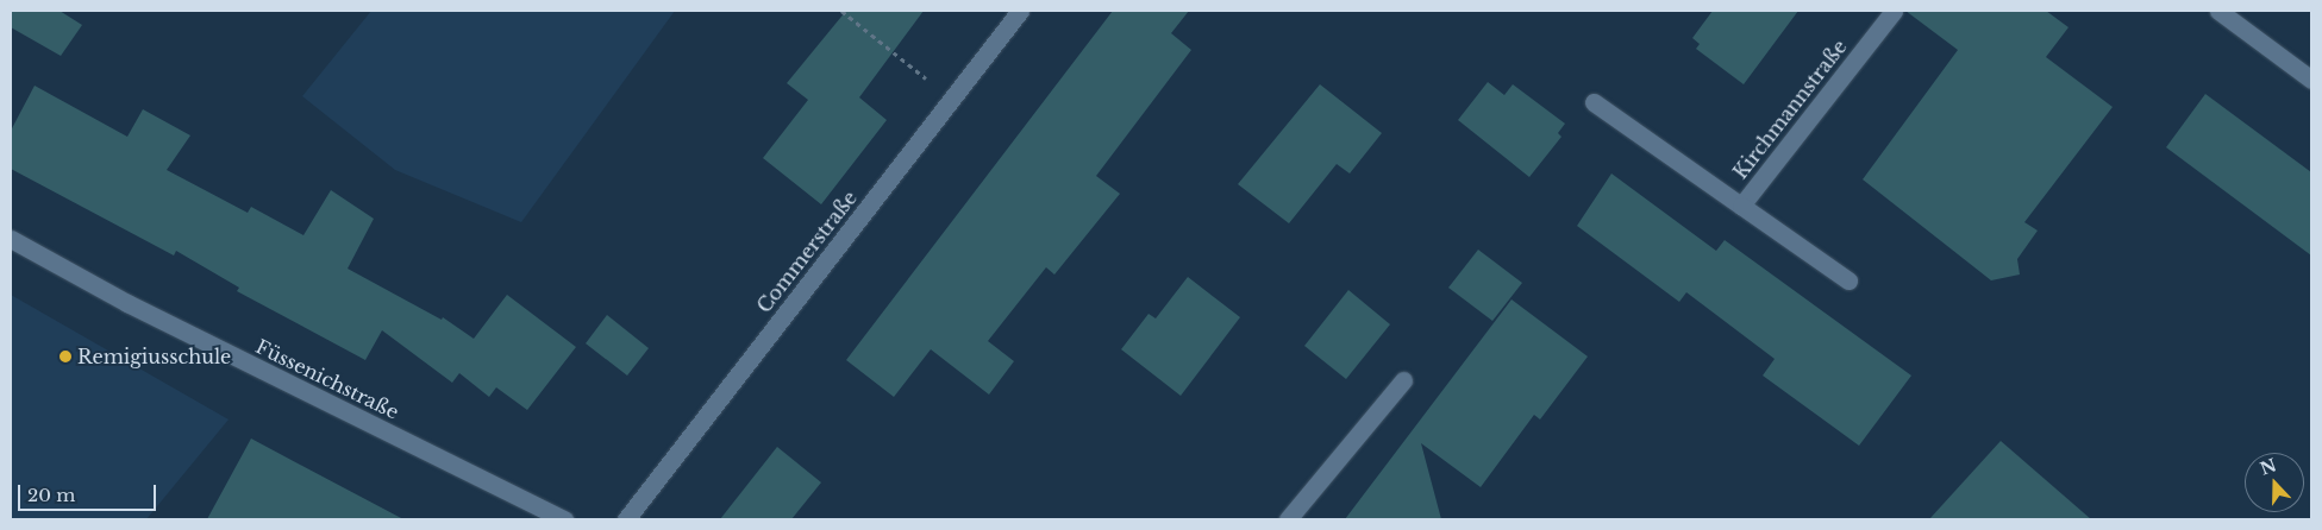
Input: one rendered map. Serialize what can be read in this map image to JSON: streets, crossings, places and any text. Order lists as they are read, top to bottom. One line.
{"streets":{"street":["Kirchmannstraße","Commerstraße","Füssenichstraße"]},"places":["Remigiusschule"],"scale_bar":"20 m","north":"top"}
